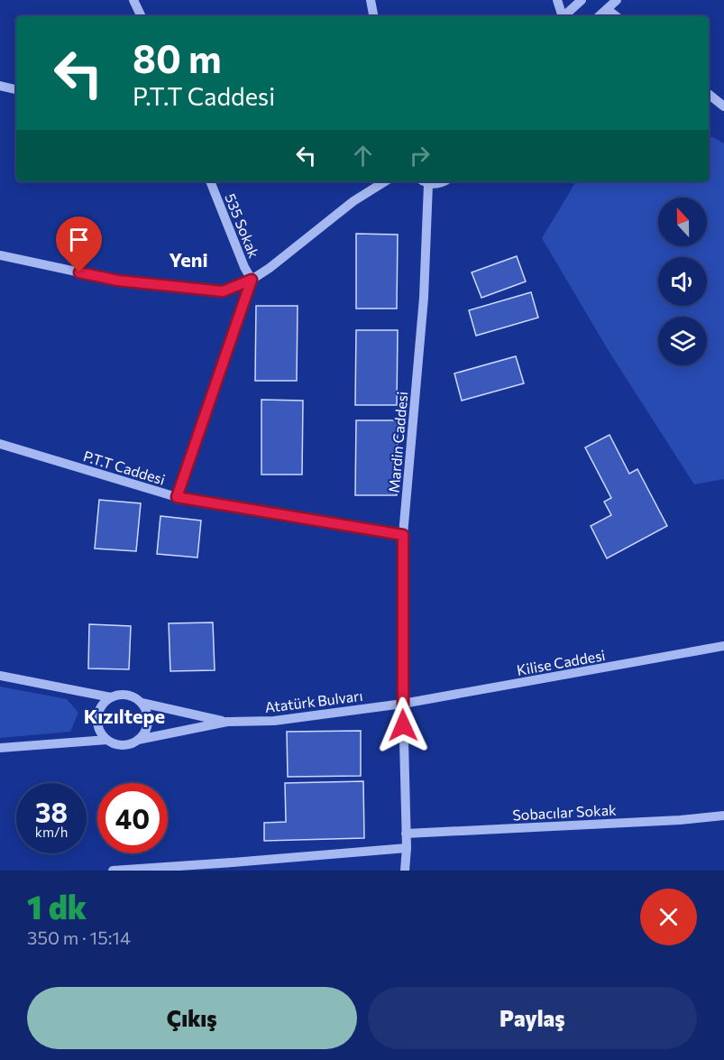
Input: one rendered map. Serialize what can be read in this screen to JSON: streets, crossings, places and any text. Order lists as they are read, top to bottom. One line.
{"streets":{"street":["535 Sokak","Mardin Caddesi","P.T.T Caddesi","Kilise Caddesi","Atatürk Bulvarı","Sobacılar Sokak"]},"crossings":[["535 Sokak","P.T.T Caddesi"],["Mardin Caddesi","P.T.T Caddesi"],["Mardin Caddesi","Kilise Caddesi"],["Mardin Caddesi","Atatürk Bulvarı"],["Mardin Caddesi","Sobacılar Sokak"],["Kilise Caddesi","Atatürk Bulvarı"]],"districts":["Yeni","Kızıltepe"],"north":"top","page":{"turn":["80 m","P.T.T Caddesi"],"speed":"38 km/h","limit":"40","heading":["1 dk","350 m · 15:14"],"buttons":["Çıkış","Paylaş"]}}
